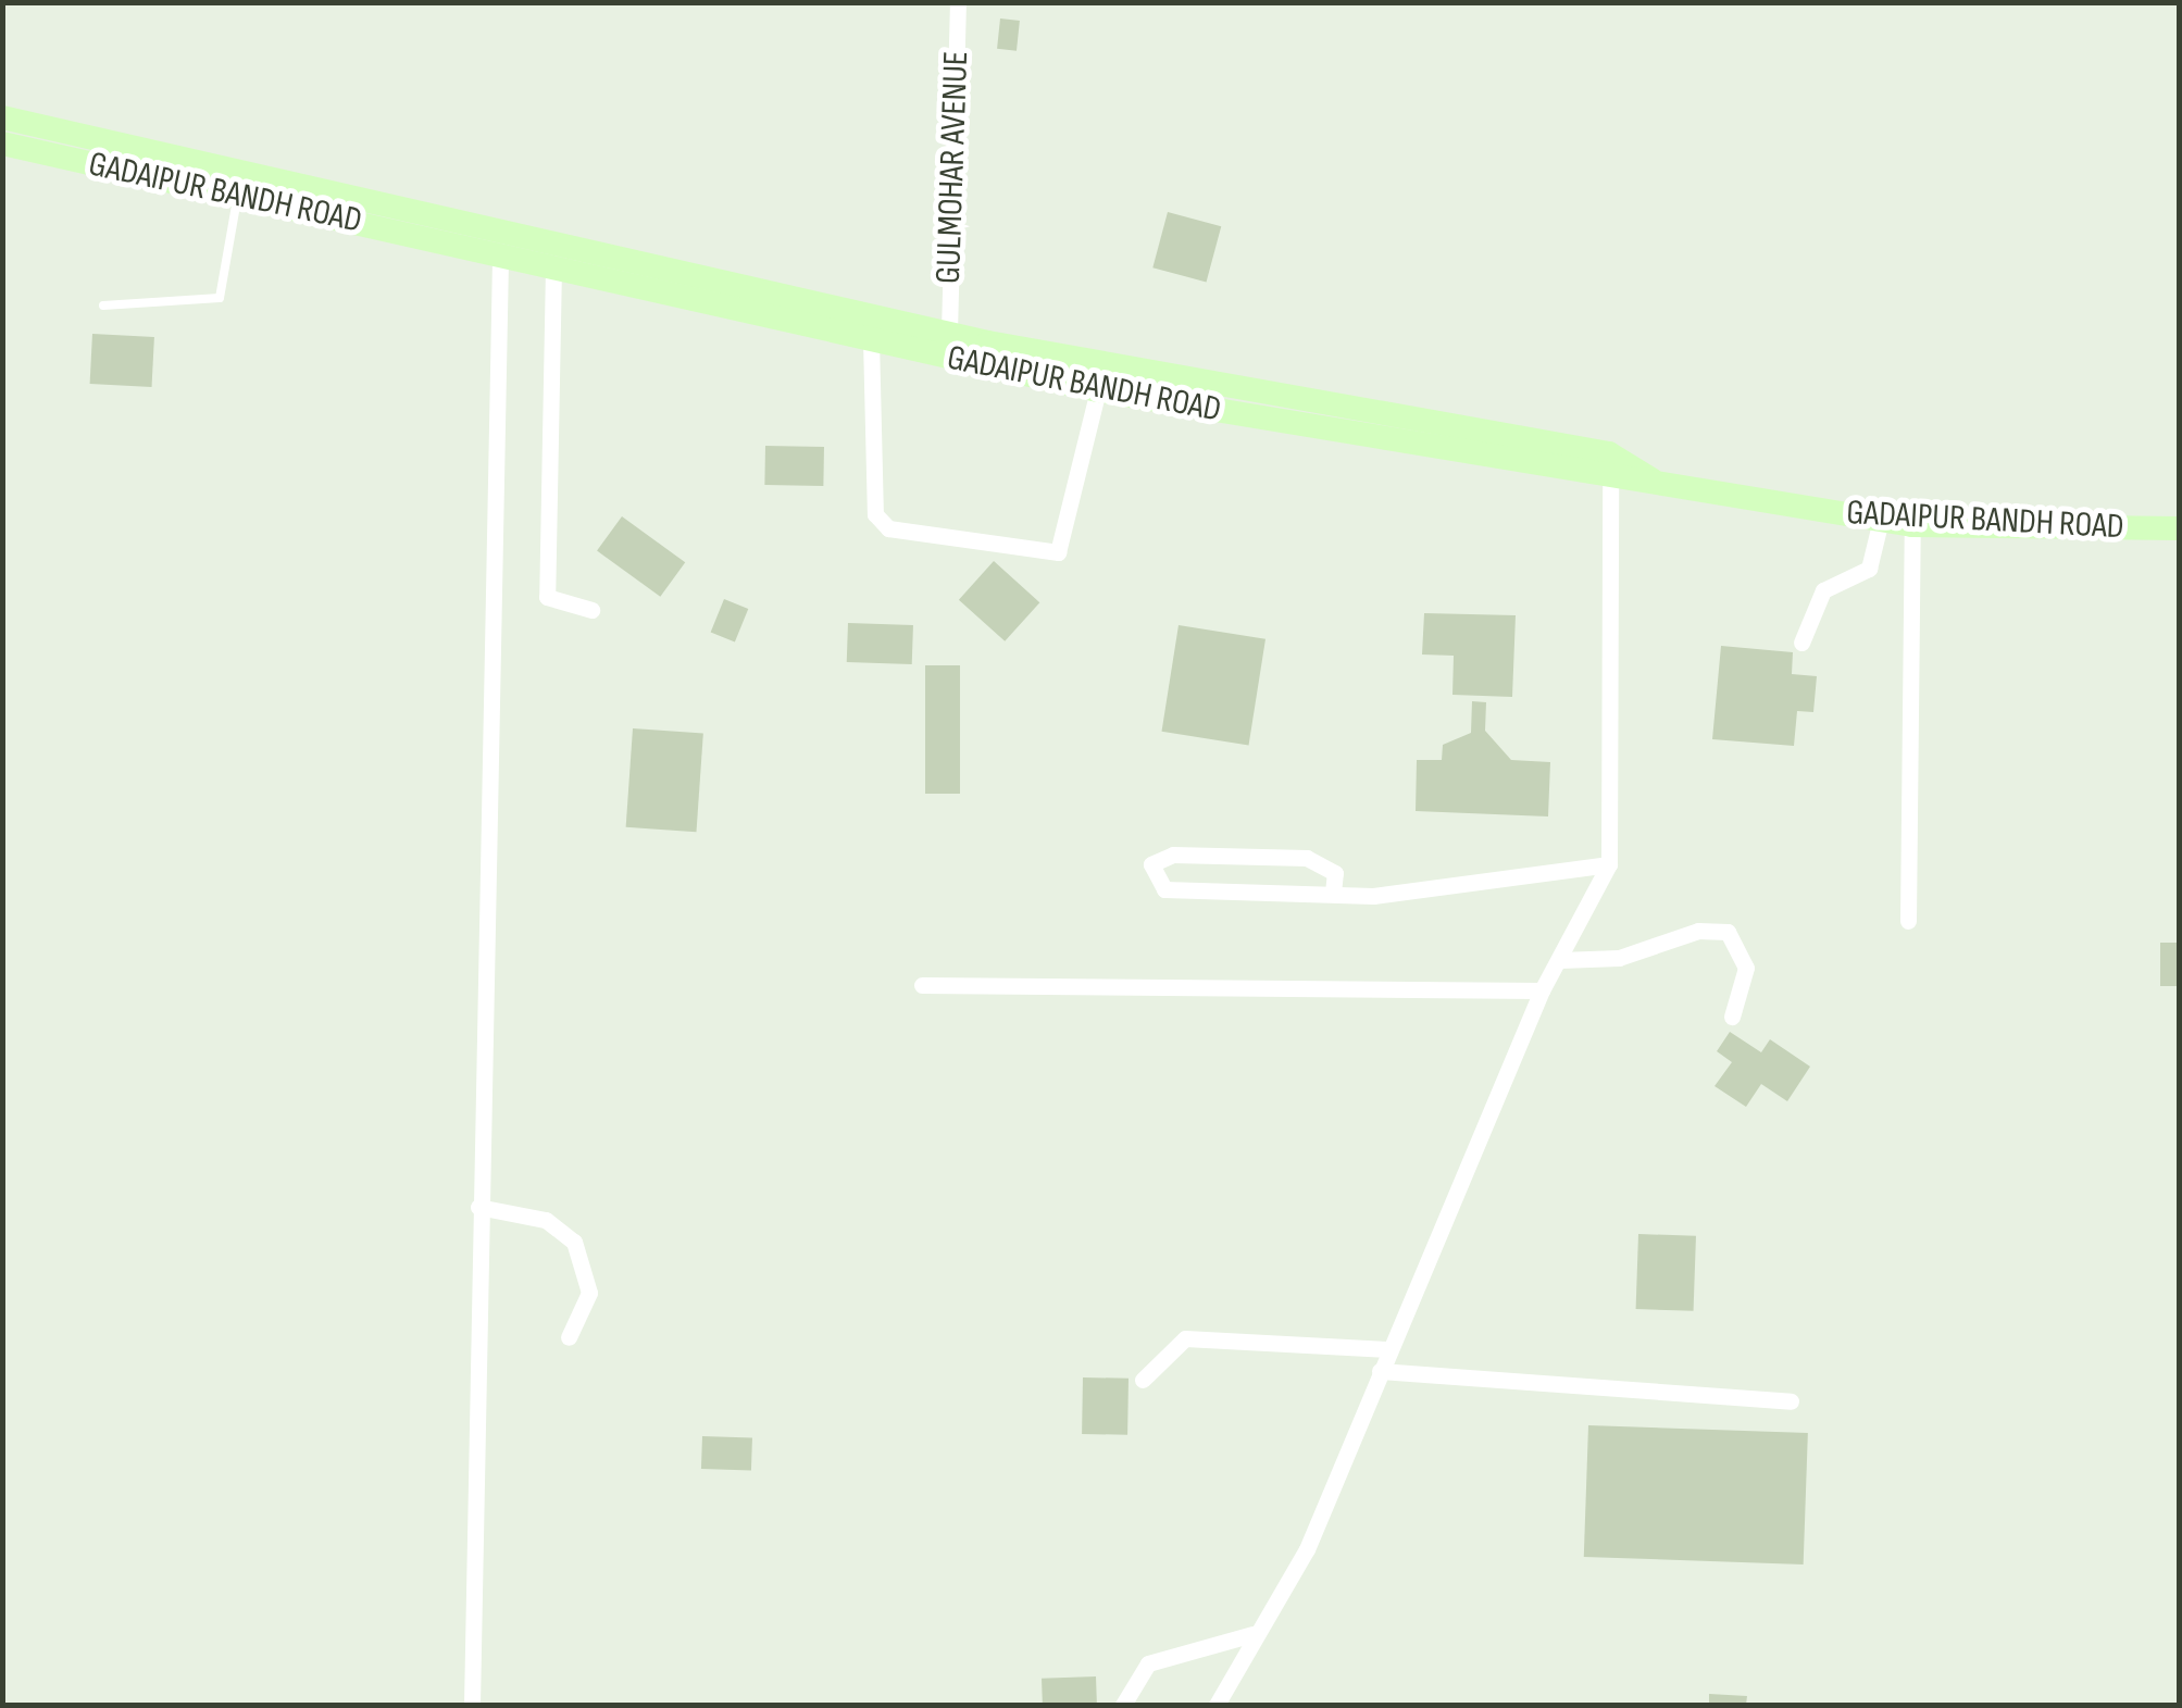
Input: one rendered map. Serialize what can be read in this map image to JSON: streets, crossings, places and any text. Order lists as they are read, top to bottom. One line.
{"streets":{"street":["GULMOHAR AVENUE","GADAIPUR BANDH ROAD"]}}
